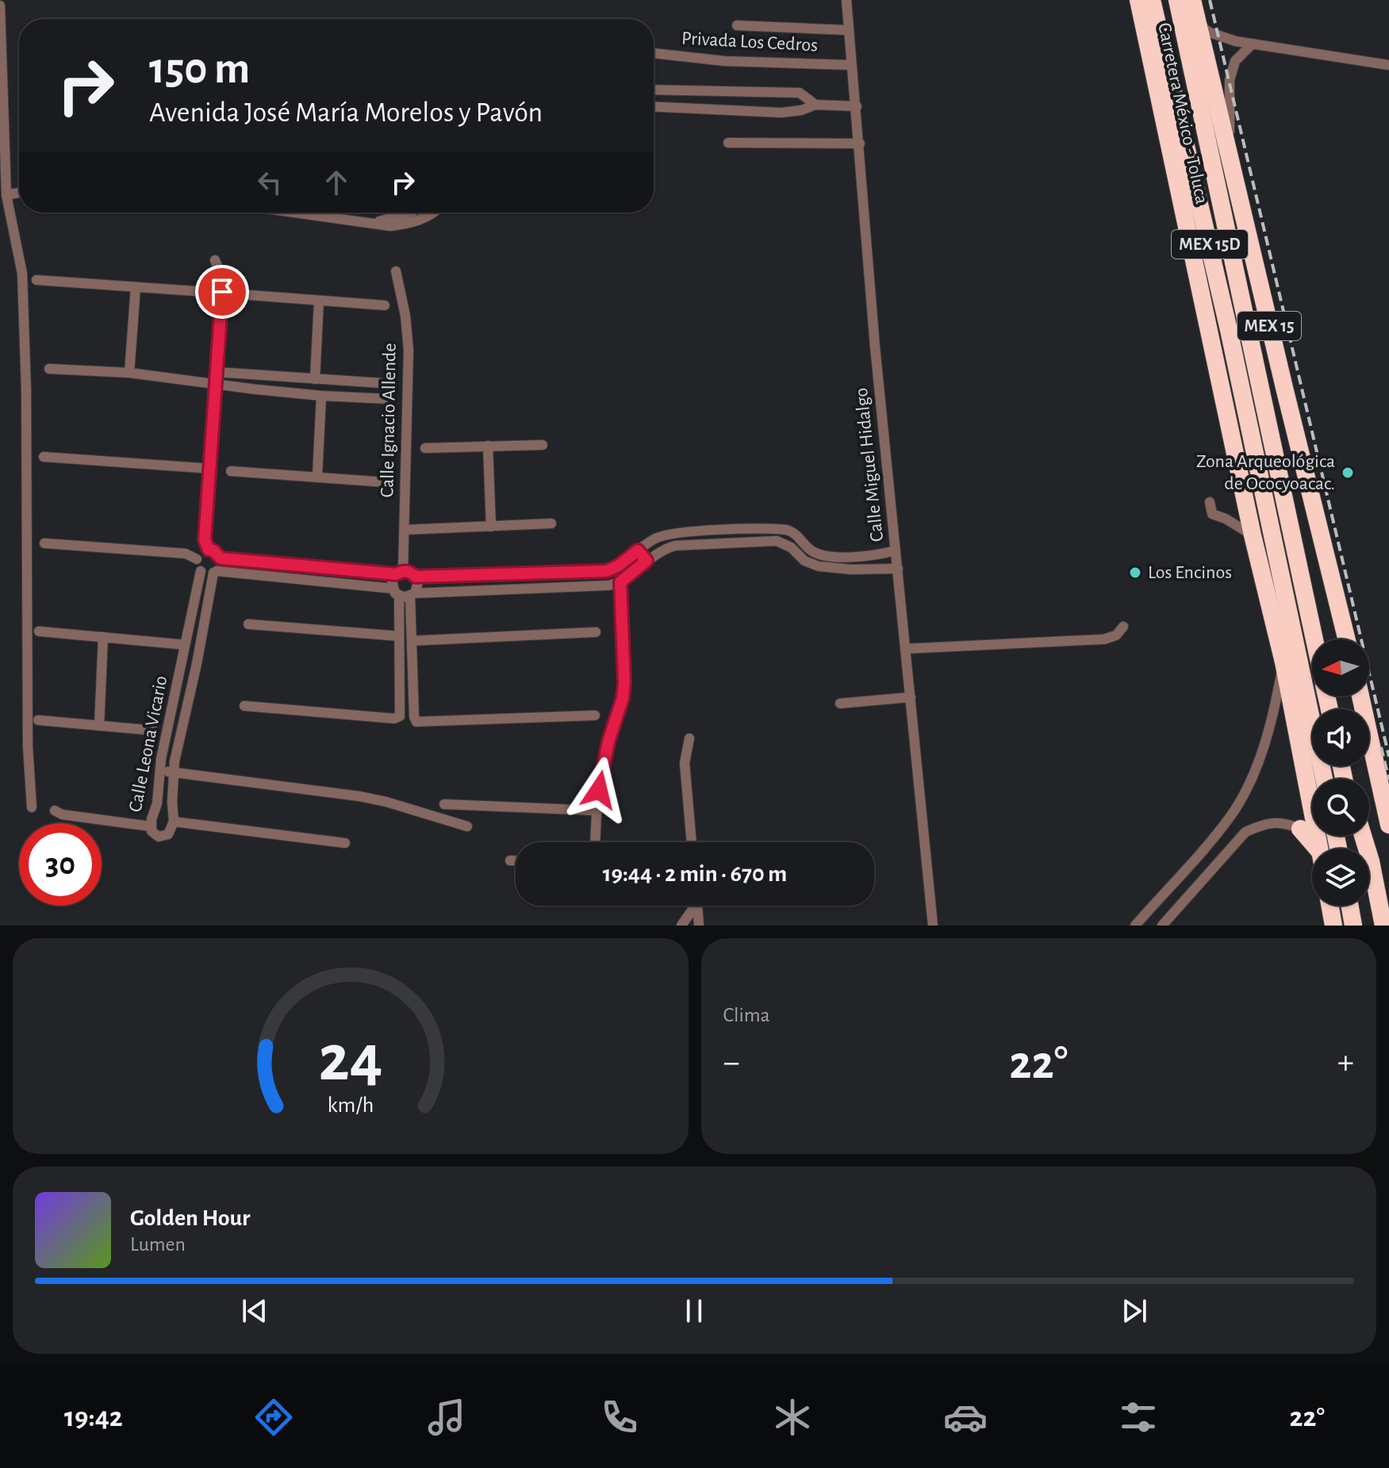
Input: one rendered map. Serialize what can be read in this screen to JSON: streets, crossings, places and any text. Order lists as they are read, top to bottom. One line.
{"streets":{"highway":["Carretera México - Toluca","MEX 15D","MEX 15"],"street":["Privada Los Cedros","Calle Ignacio Allende","Calle Miguel Hidalgo","Calle Leona Vicario"]},"crossings":[["Privada Los Cedros","Calle Miguel Hidalgo"]],"places":["Zona Arqueológica de Ococyoacac.","Los Encinos"],"north":"left","page":{"turn":["150 m","Avenida José María Morelos y Pavón"],"limit":"30","trip":"19:44 · 2 min · 670 m","tile":"Clima","heat":["−","22°","+"],"song":["Golden Hour","Lumen"],"tabs":["19:42","22°"],"gauge":["24","km/h"]}}
